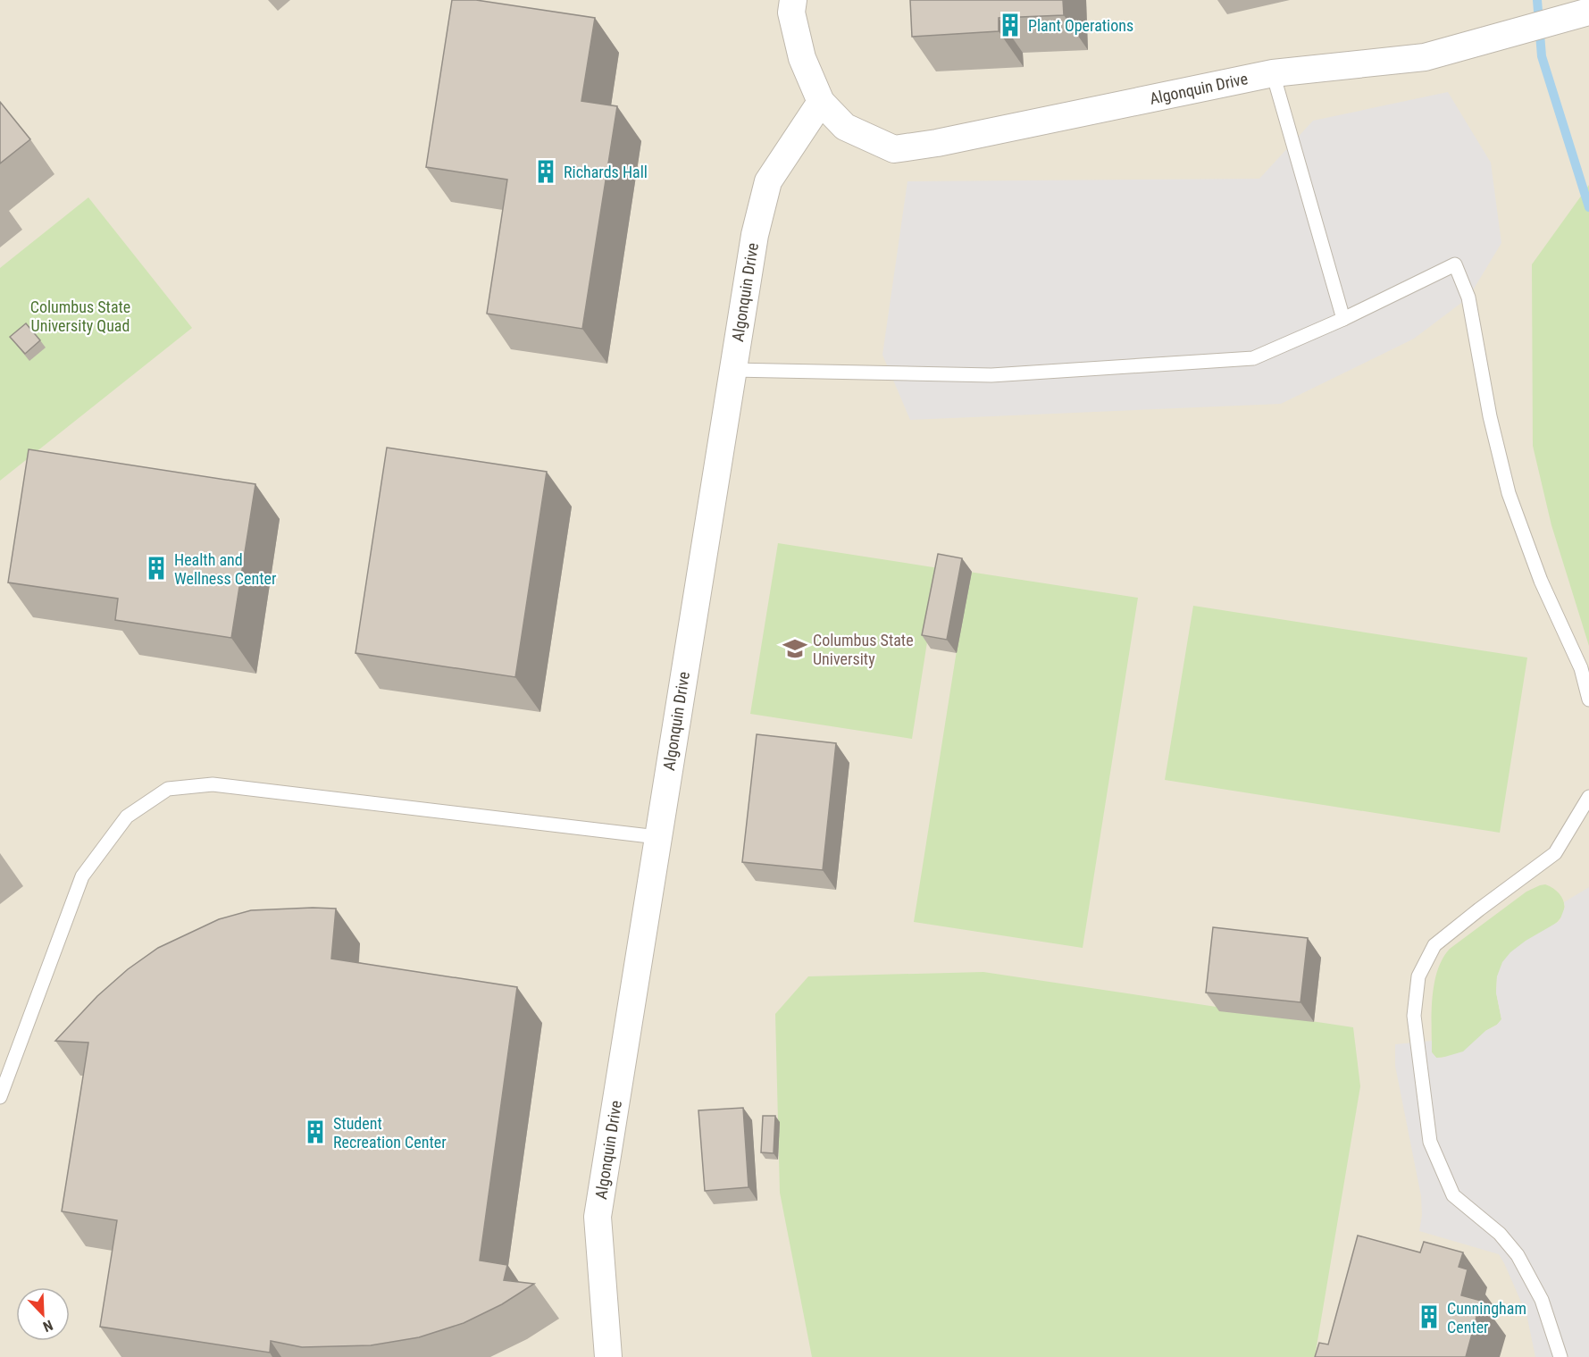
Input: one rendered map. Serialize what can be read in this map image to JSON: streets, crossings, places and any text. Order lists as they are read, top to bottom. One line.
{"streets":{"street":["Algonquin Drive"]},"parks":["Columbus State University Quad"],"places":{"building":["Plant Operations","Richards Hall","Health and Wellness Center","Student Recreation Center","Cunningham Center"],"school or university":["Columbus State University"]},"north":"bottom right"}
